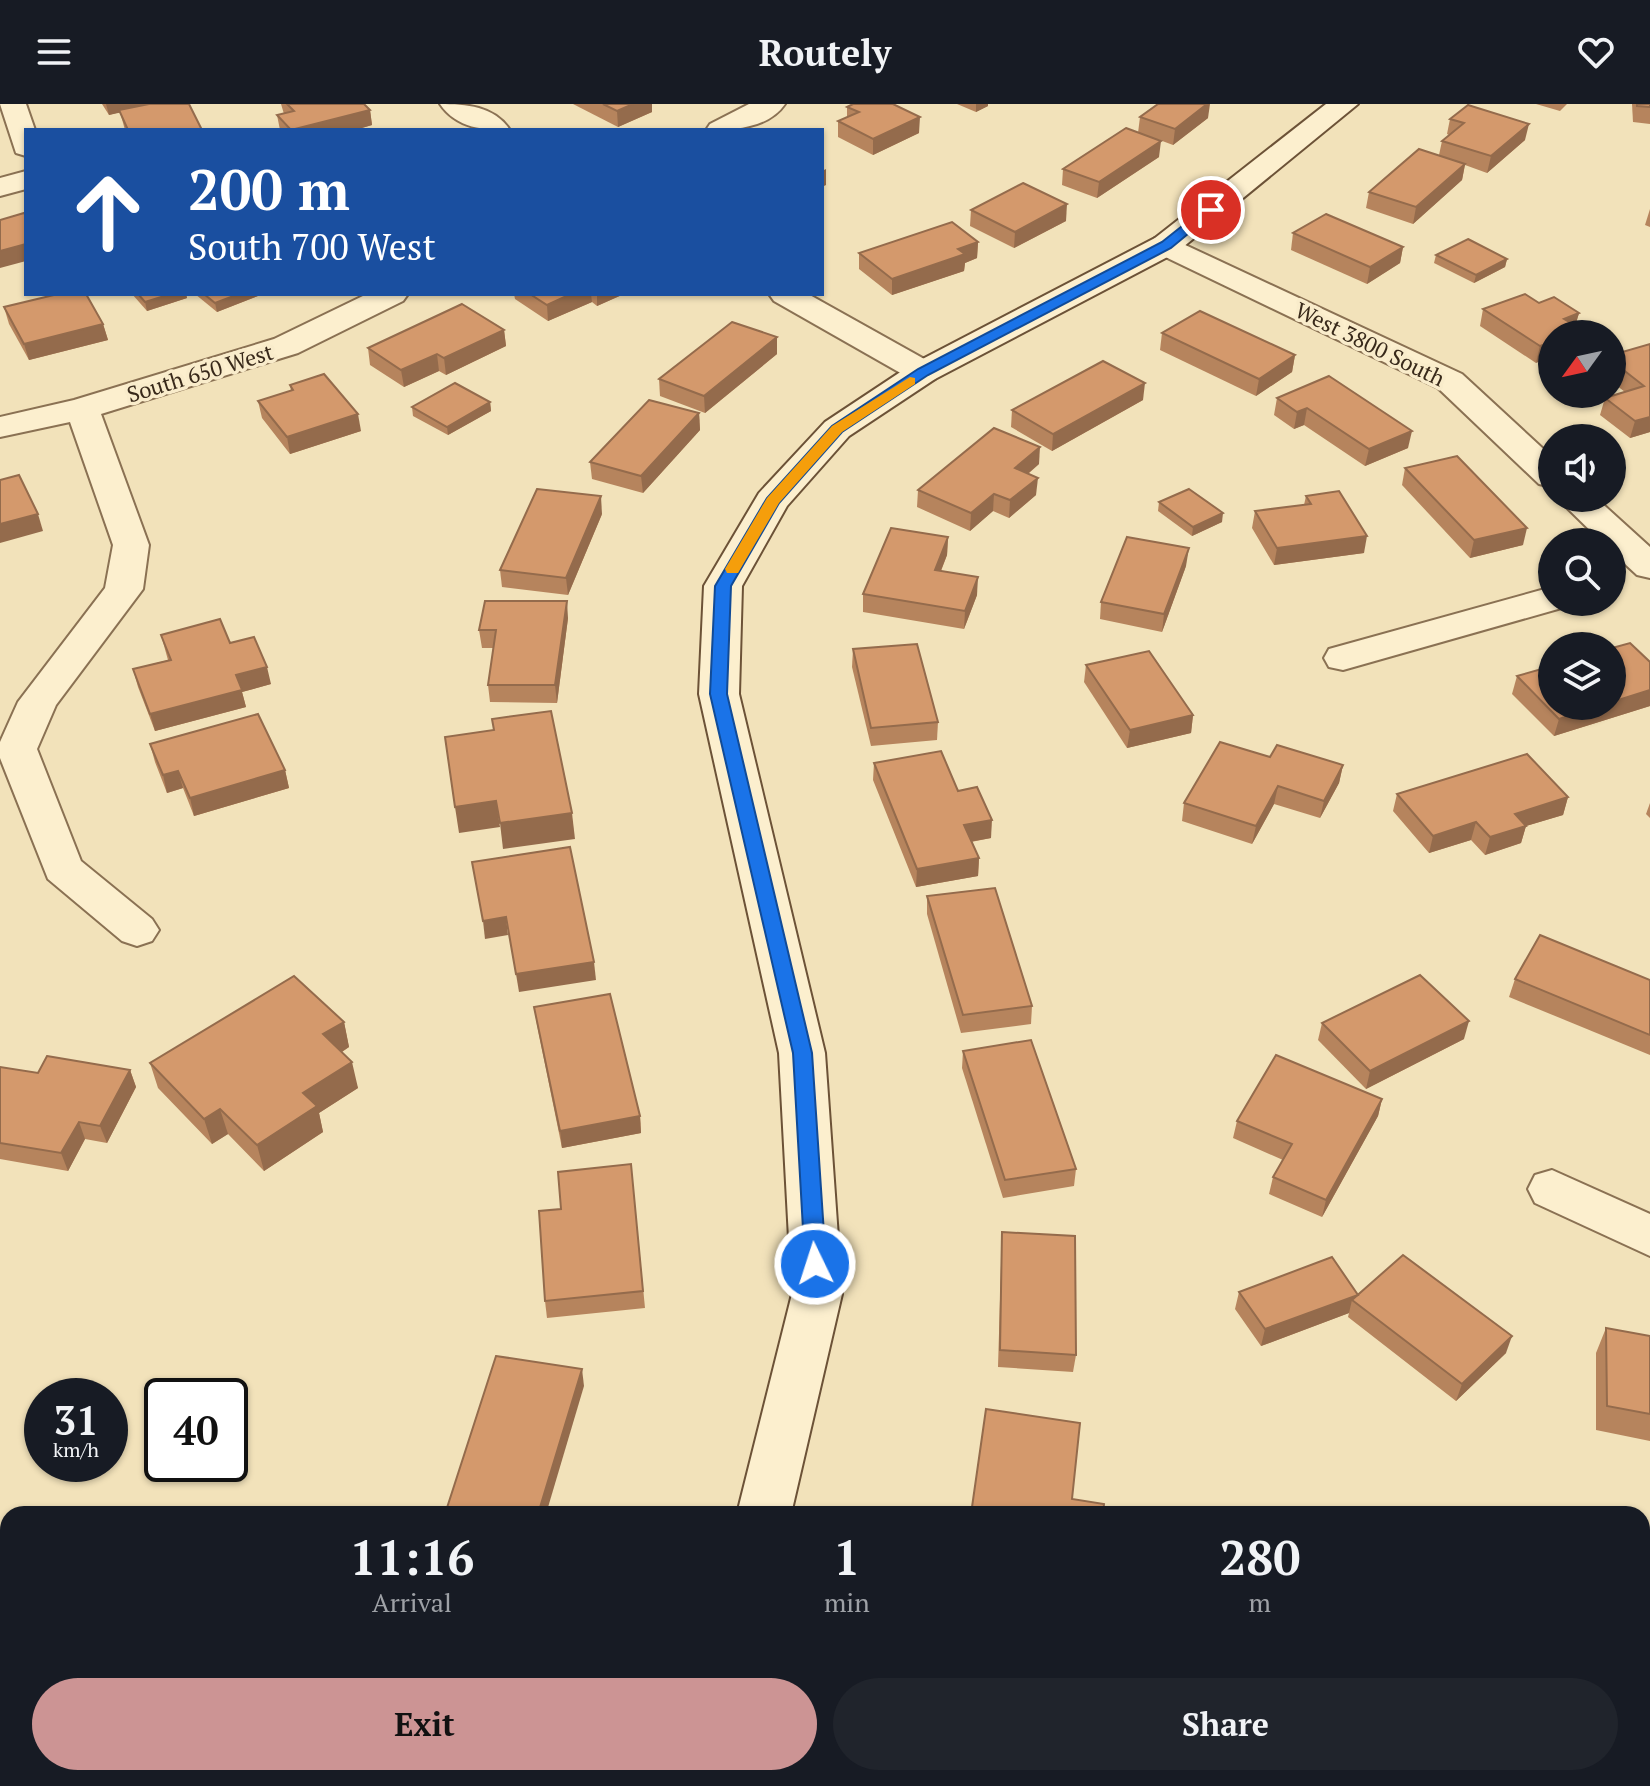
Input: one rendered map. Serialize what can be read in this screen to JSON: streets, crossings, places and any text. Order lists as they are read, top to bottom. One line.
{"streets":{"street":["West 3800 South","South 650 West"]},"north":"bottom left","page":{"header":"Routely","turn":["200 m","South 700 West"],"speed":"31 km/h","limit":"40","eta":["11:16","Arrival","1","min","280","m"],"buttons":["Exit","Share"]}}
